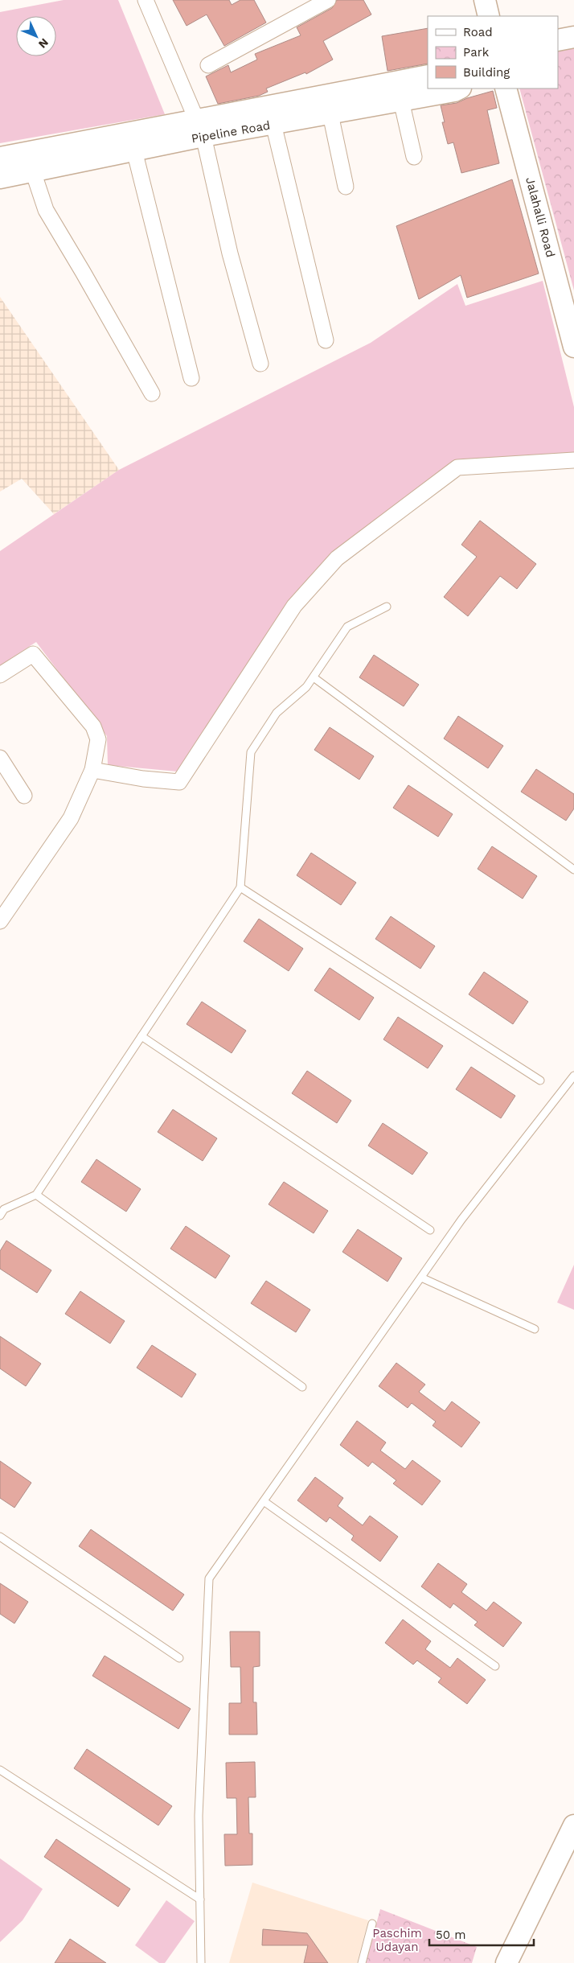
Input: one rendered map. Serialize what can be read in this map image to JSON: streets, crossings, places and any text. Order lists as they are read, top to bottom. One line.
{"streets":{"main road":["Pipeline Road","Jalahalli Road"]},"parks":["Paschim Udayan"],"legend":["Road","Park","Building"],"scale_bar":"50 m","north":"bottom right"}
